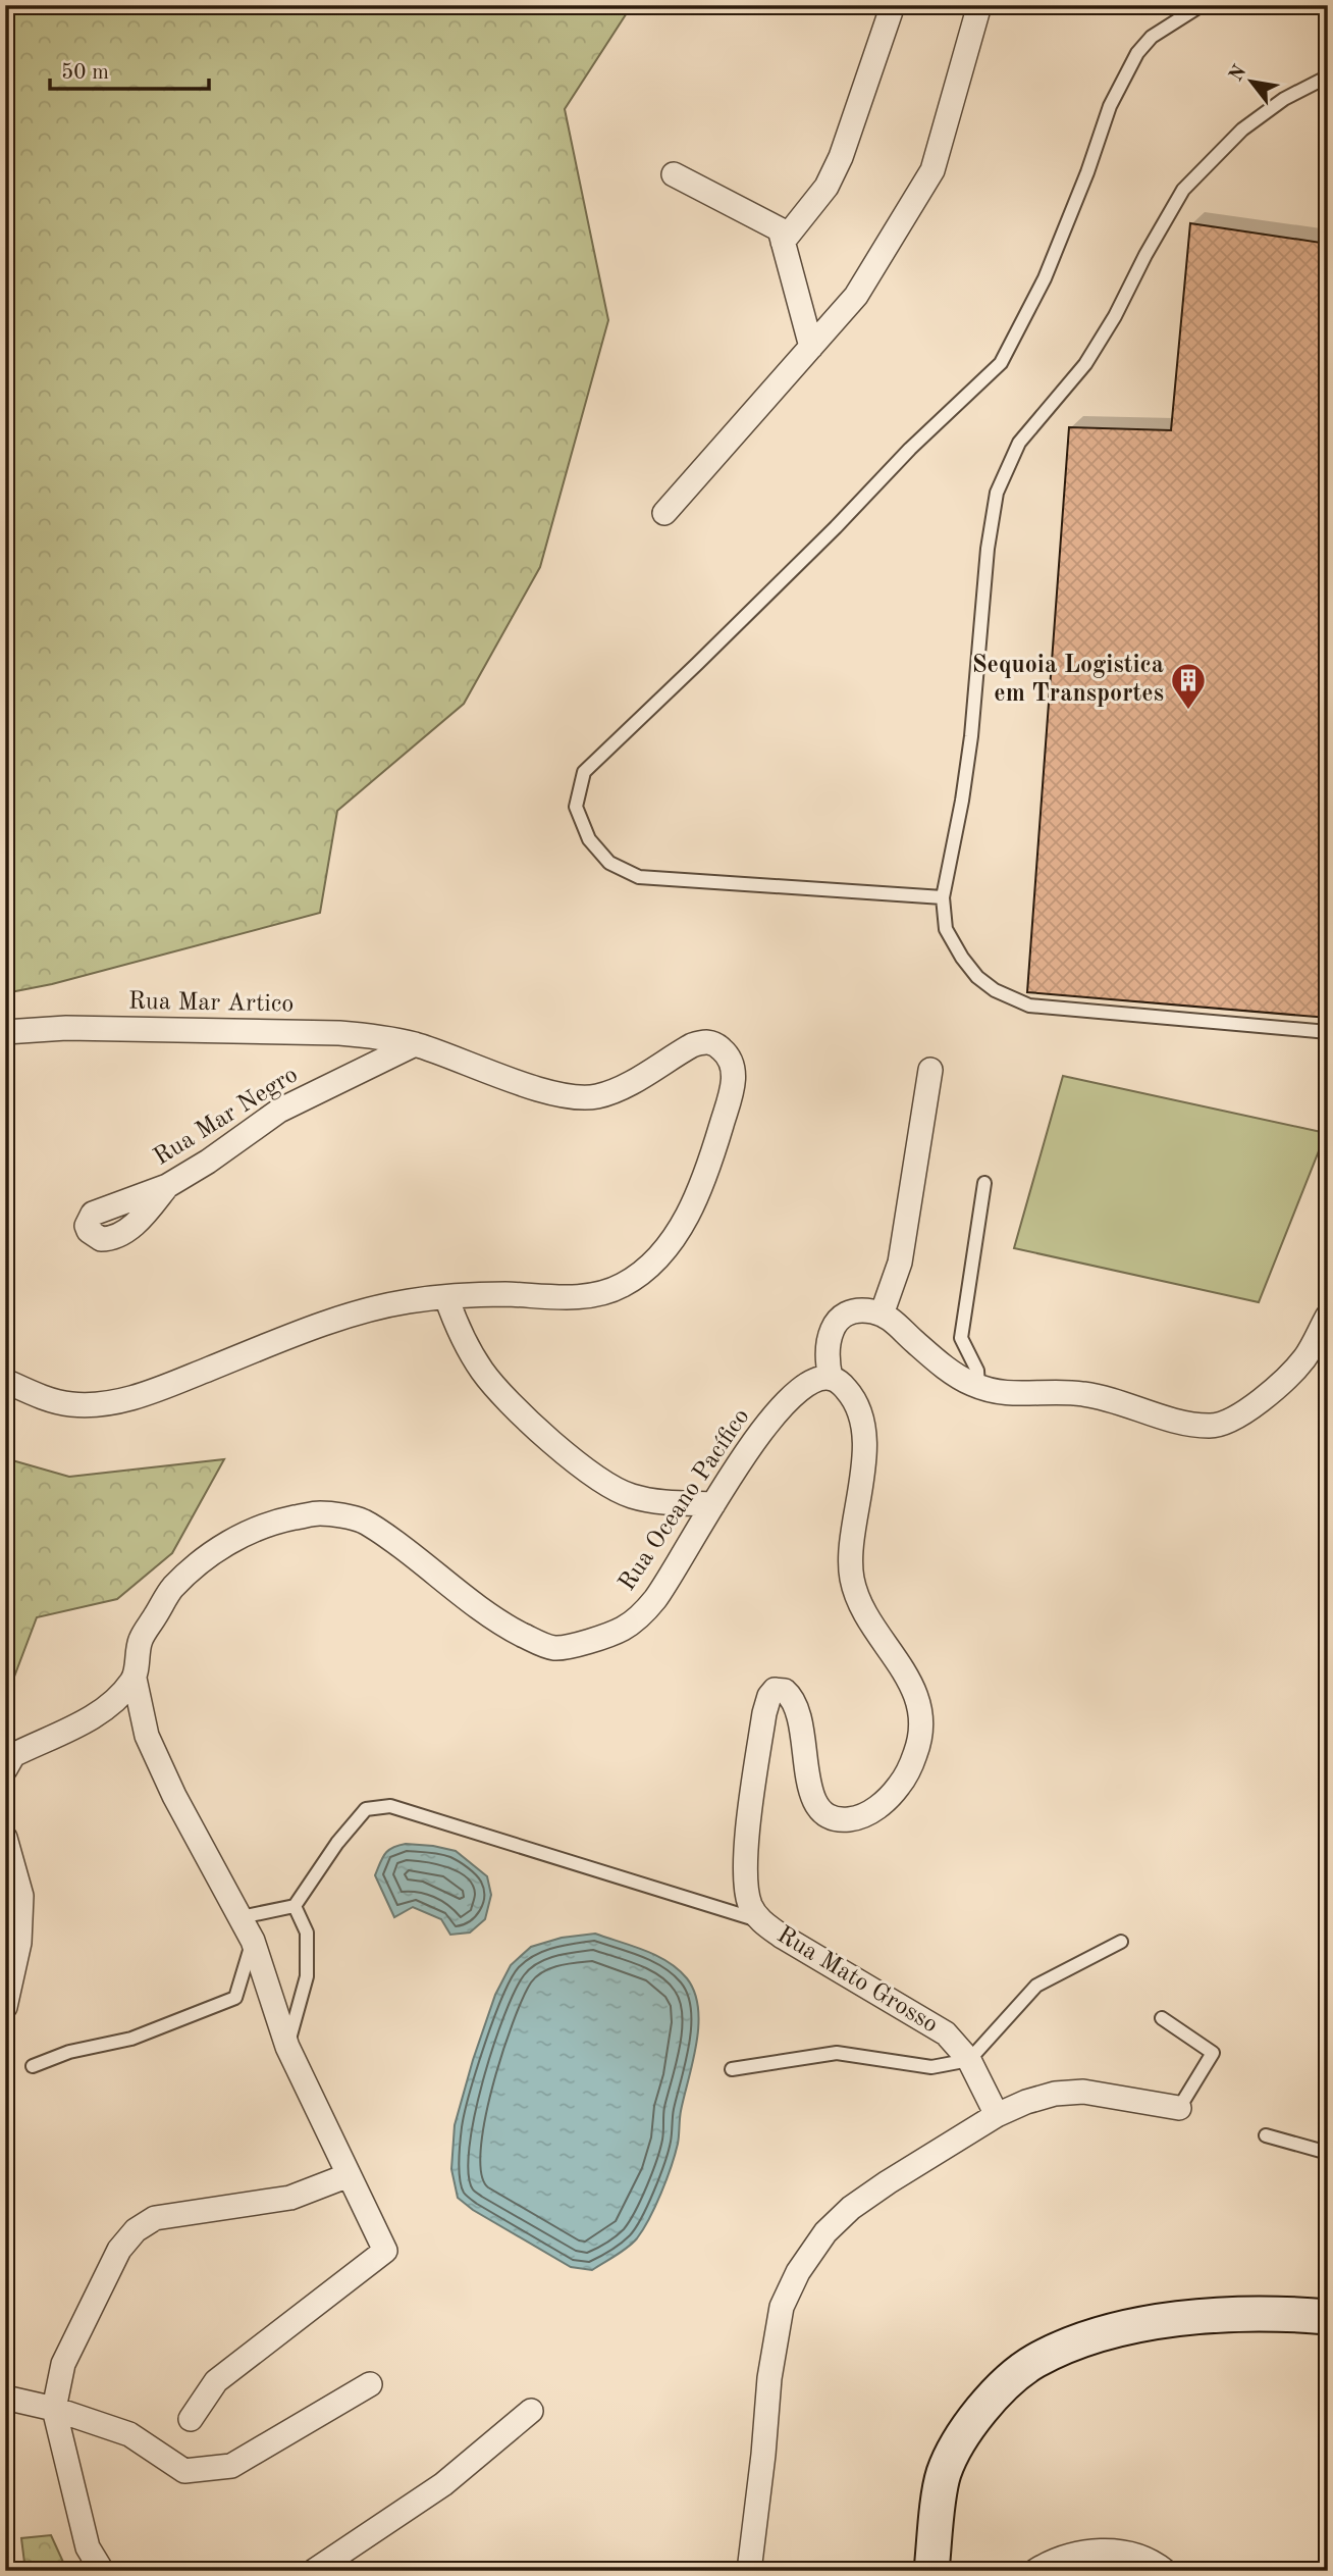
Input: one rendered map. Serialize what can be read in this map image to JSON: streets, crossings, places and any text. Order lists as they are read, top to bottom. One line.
{"streets":{"street":["Rua Mar Artico","Rua Mar Negro","Rua Oceano Pacífico","Rua Mato Grosso"]},"crossings":[["Rua Mar Artico","Rua Mar Negro"],["Rua Oceano Pacífico","Rua Mato Grosso"]],"places":{"building":["Sequoia Logistica em Transportes"]},"scale_bar":"50 m","north":"top left"}
